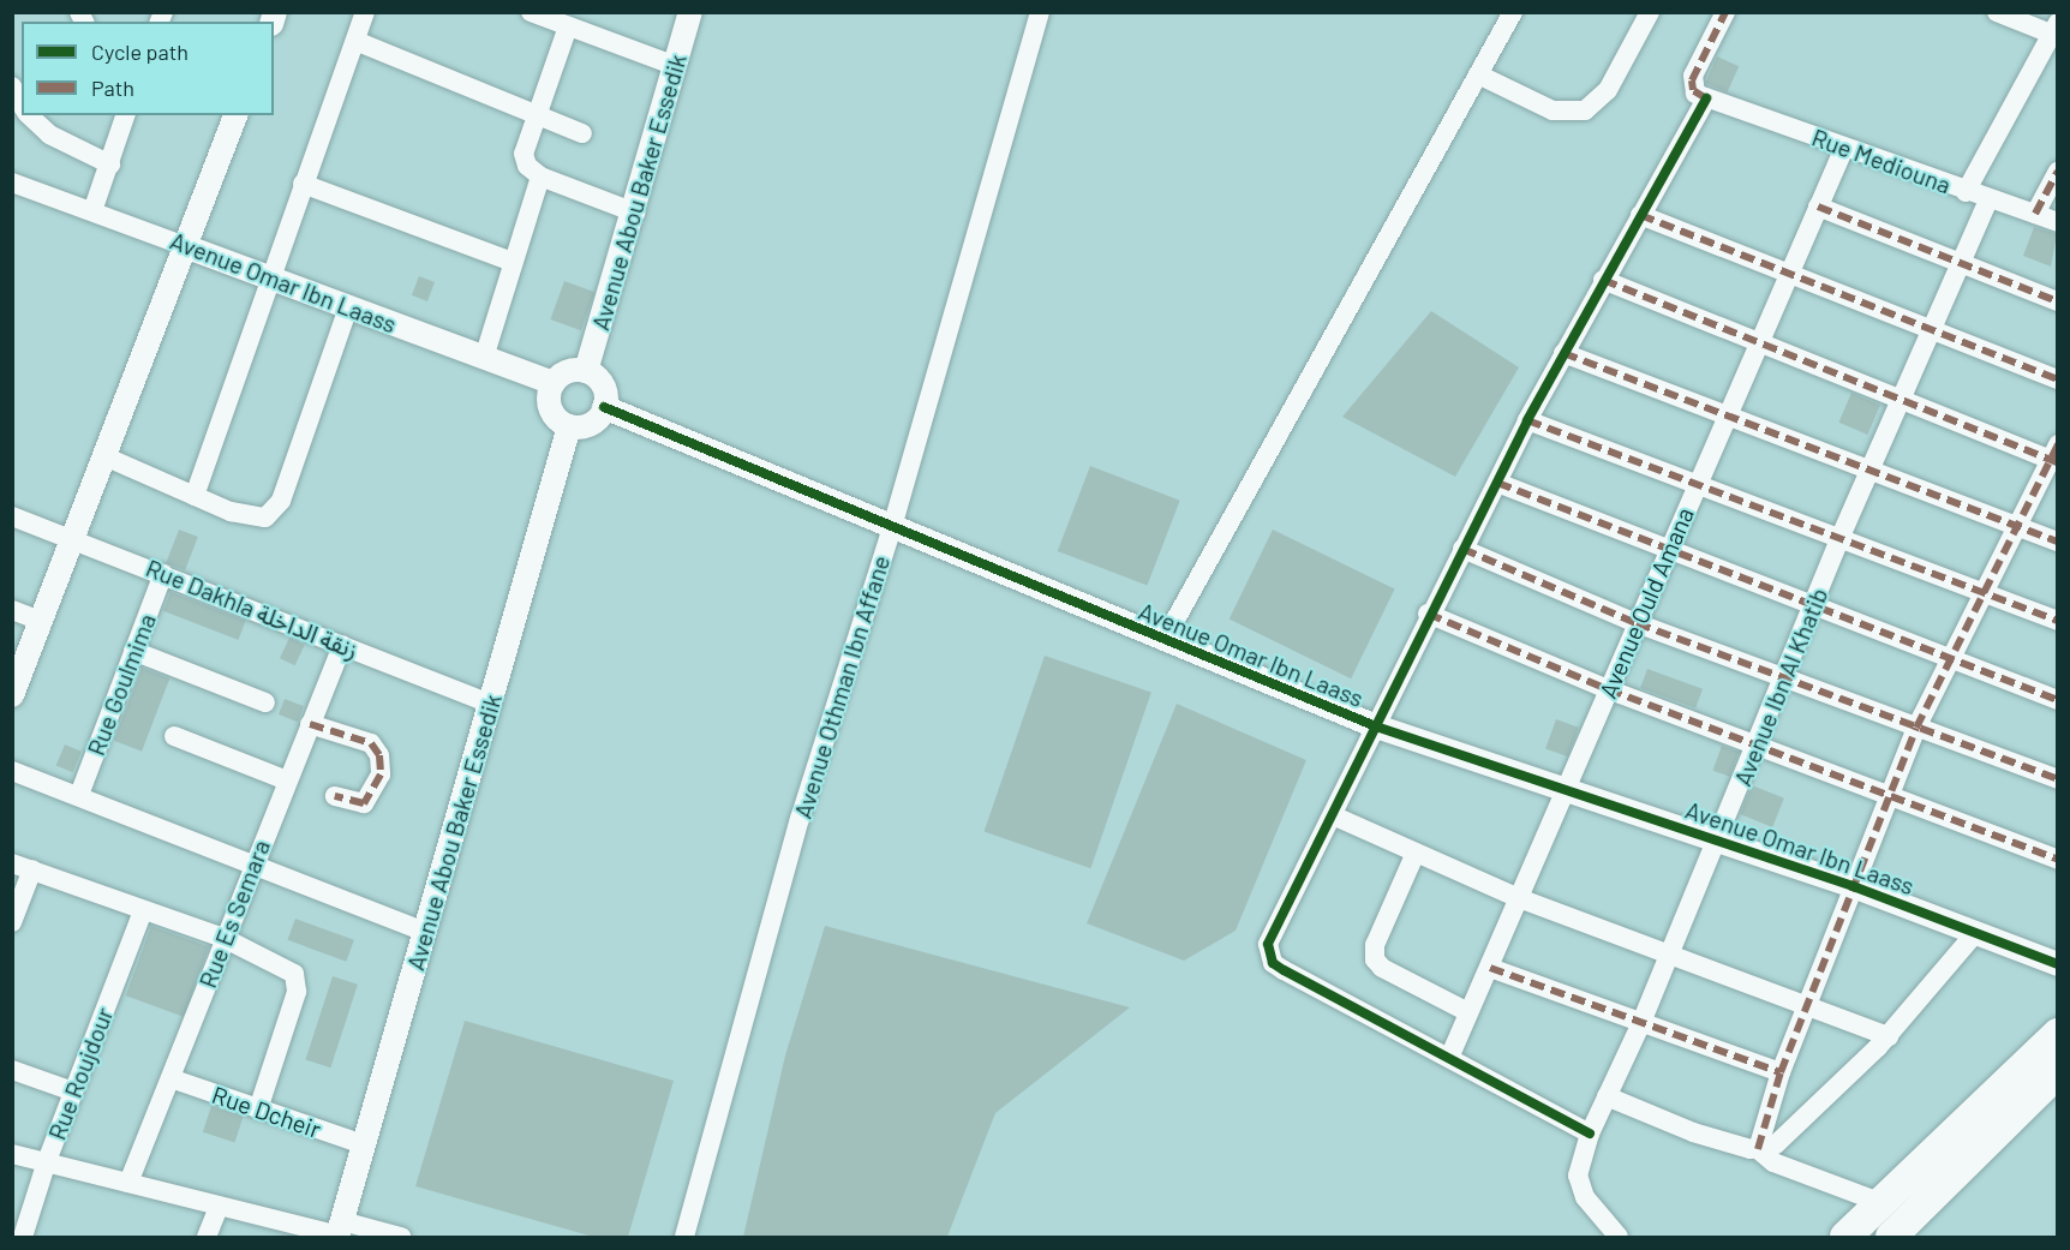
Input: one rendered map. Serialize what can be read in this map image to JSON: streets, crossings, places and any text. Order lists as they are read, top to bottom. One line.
{"streets":{"street":["Rue Mediouna","Avenue Abou Baker Essedik","Avenue Omar Ibn Laass","Avenue Ould Amana","Rue Dakhla زنقة الداخلة","Rue Goulmima","Avenue Othman Ibn Affane","Avenue Ibn Al Khatib","Rue Es Semara","Rue Roujdour","Rue Dcheir"]},"crossings":[["Rue Mediouna","Avenue Ould Amana"],["Rue Mediouna","Avenue Ibn Al Khatib"],["Avenue Abou Baker Essedik","Avenue Omar Ibn Laass"],["Avenue Abou Baker Essedik","Rue Dakhla زنقة الداخلة"],["Avenue Abou Baker Essedik","Rue Dcheir"],["Avenue Omar Ibn Laass","Avenue Ould Amana"],["Avenue Omar Ibn Laass","Avenue Othman Ibn Affane"],["Avenue Omar Ibn Laass","Avenue Ibn Al Khatib"],["Rue Dakhla زنقة الداخلة","Rue Goulmima"],["Rue Dakhla زنقة الداخلة","Rue Es Semara"],["Rue Es Semara","Rue Dcheir"]],"legend":["Cycle path","Path"]}
